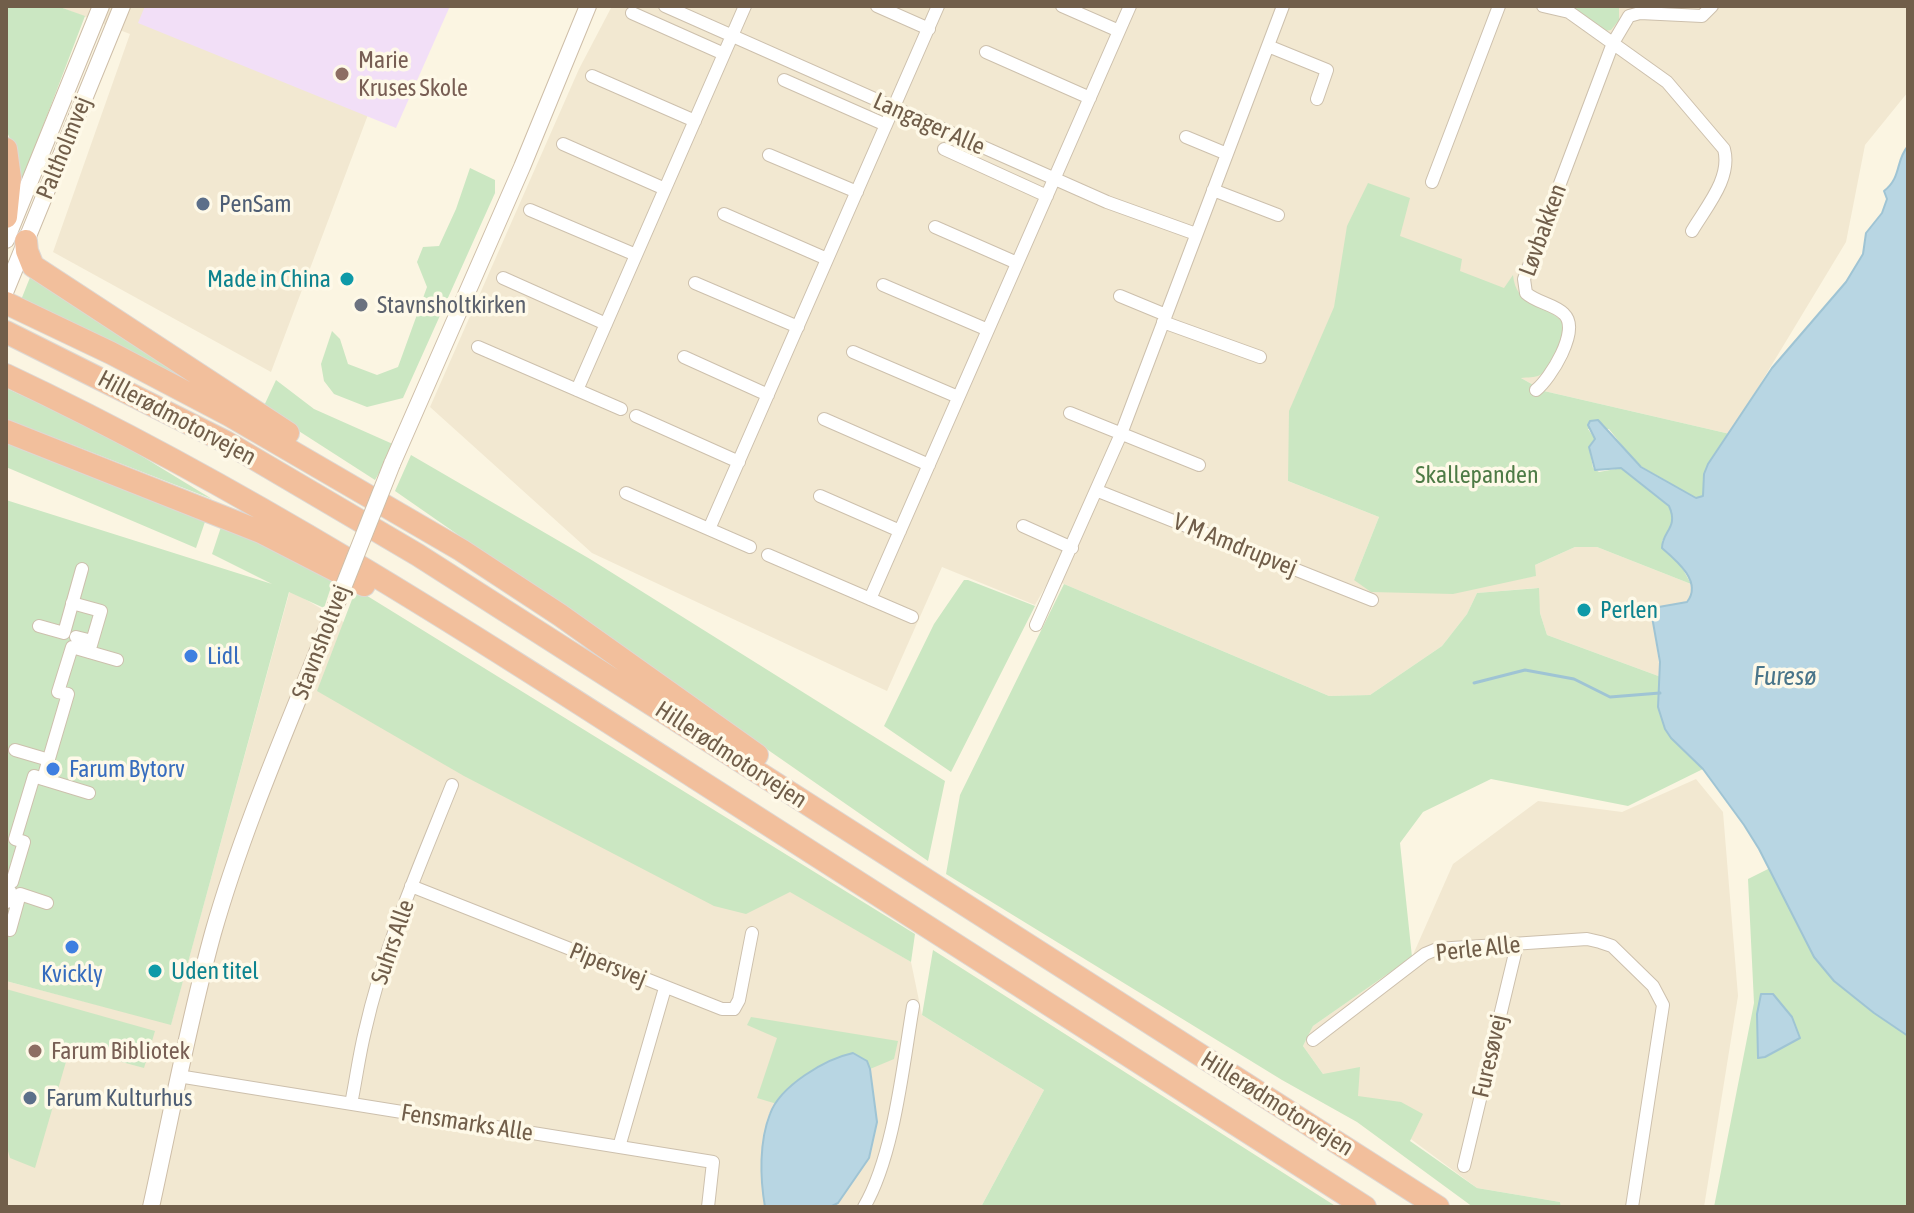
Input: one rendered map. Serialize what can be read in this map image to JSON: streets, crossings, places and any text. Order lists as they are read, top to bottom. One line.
{"streets":{"highway":["Hillerødmotorvejen"],"street":["Langager Alle","Paltholmvej","Løvbakken","V M Amdrupvej","Stavnsholtvej","Suhrs Alle","Perle Alle","Pipersvej","Furesøvej","Fensmarks Alle"]},"crossings":[["Stavnsholtvej","Fensmarks Alle"],["Suhrs Alle","Pipersvej"],["Suhrs Alle","Fensmarks Alle"],["Perle Alle","Furesøvej"]],"water":["Furesø"],"parks":["Skallepanden"],"places":["Marie Kruses Skole","PenSam","Made in China","Stavnsholtkirken","Perlen","Lidl","Farum Bytorv","Kvickly","Uden titel","Farum Bibliotek","Farum Kulturhus"]}
